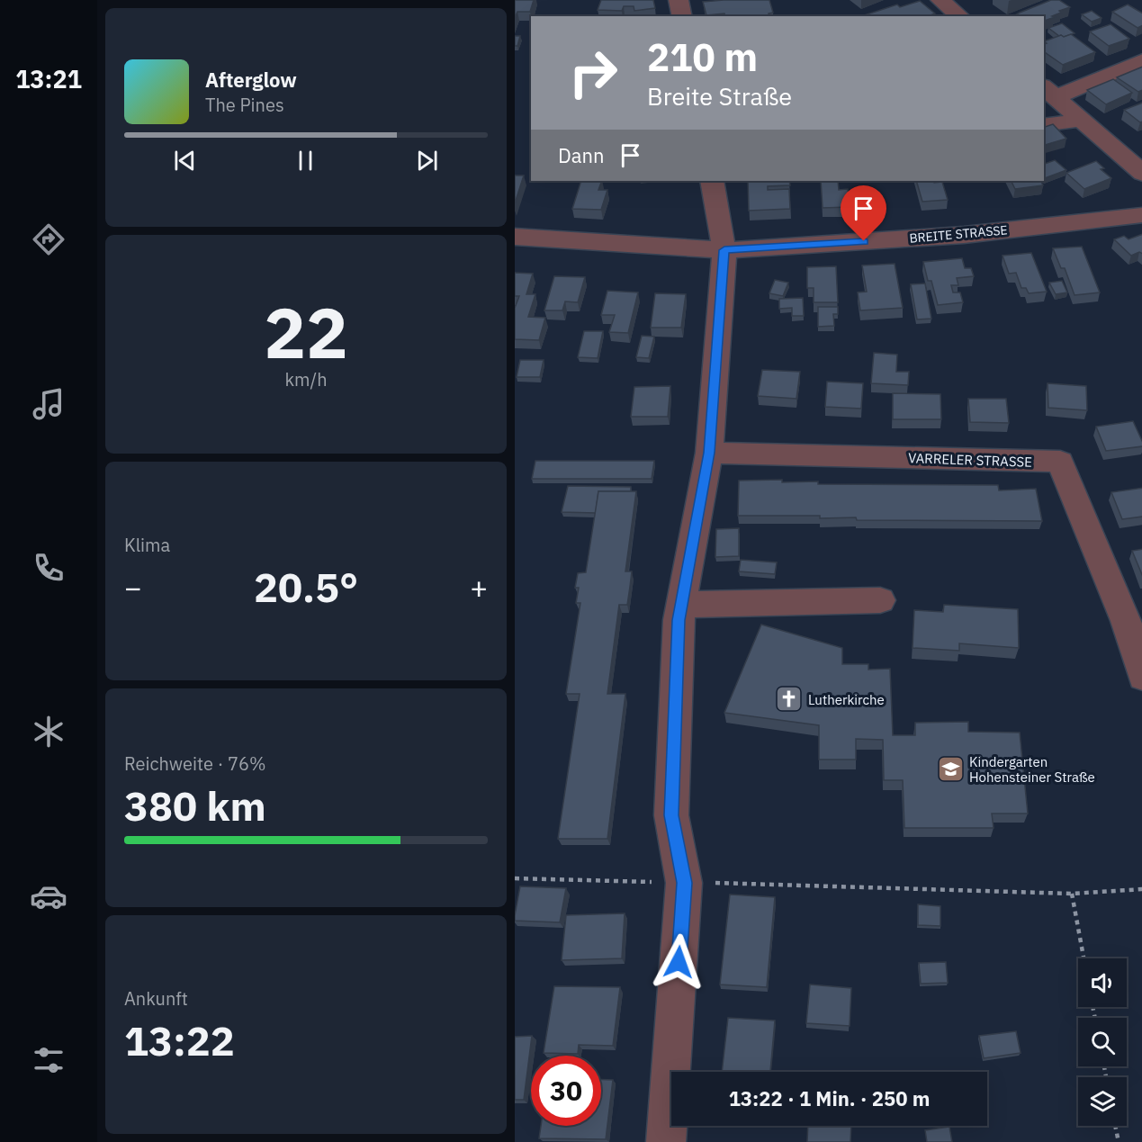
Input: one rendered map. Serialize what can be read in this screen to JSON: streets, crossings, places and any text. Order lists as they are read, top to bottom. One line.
{"streets":{"street":["BREITE STRASSE","VARRELER STRASSE"]},"places":{"church":["Lutherkirche"],"school or university":["Kindergarten Hohensteiner Straße"]},"page":{"tabs":"13:21","turn":["210 m","Breite Straße"],"song":["Afterglow","The Pines"],"then":"Dann","tile":[["22","km/h"],"Klima",["Reichweite · 76%","380 km"],["Ankunft","13:22"]],"heat":["−","20.5°","+"],"limit":"30","trip":"13:22 · 1 Min. · 250 m"}}
